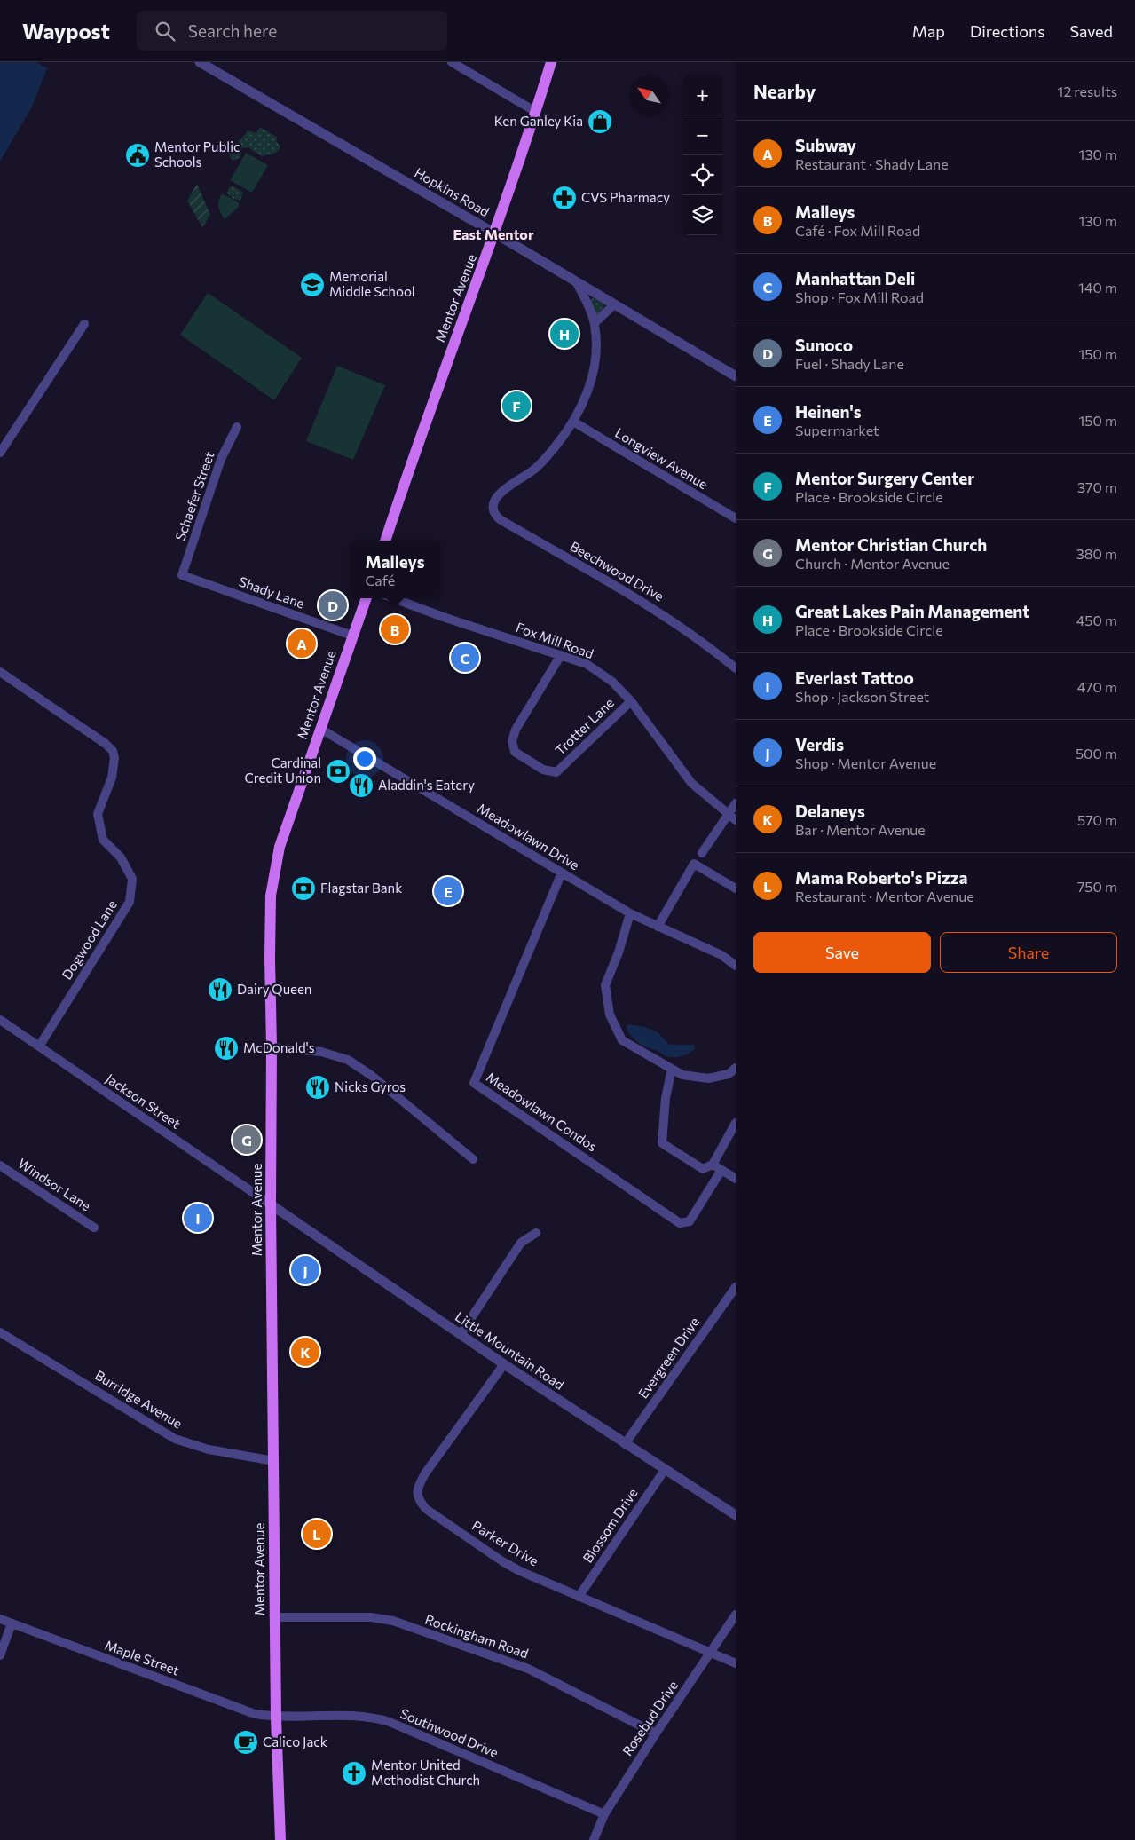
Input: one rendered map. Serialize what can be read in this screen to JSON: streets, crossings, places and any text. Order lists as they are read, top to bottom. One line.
{"streets":{"main road":["Mentor Avenue"],"street":["Hopkins Road","Longview Avenue","Schaefer Street","Beechwood Drive","Shady Lane","Fox Mill Road","Trotter Lane","Meadowlawn Drive","Dogwood Lane","Jackson Street","Meadowlawn Condos","Windsor Lane","Little Mountain Road","Evergreen Drive","Burridge Avenue","Blossom Drive","Parker Drive","Rockingham Road","Maple Street","Rosebud Drive","Southwood Drive"]},"crossings":[["Hopkins Road","Mentor Avenue"],["Mentor Avenue","Shady Lane"],["Mentor Avenue","Meadowlawn Drive"],["Mentor Avenue","Jackson Street"],["Mentor Avenue","Little Mountain Road"],["Mentor Avenue","Burridge Avenue"],["Mentor Avenue","Rockingham Road"],["Mentor Avenue","Maple Street"],["Mentor Avenue","Southwood Drive"],["Longview Avenue","Beechwood Drive"],["Schaefer Street","Shady Lane"],["Fox Mill Road","Trotter Lane"],["Meadowlawn Drive","Meadowlawn Condos"],["Dogwood Lane","Jackson Street"],["Jackson Street","Little Mountain Road"],["Little Mountain Road","Evergreen Drive"],["Little Mountain Road","Blossom Drive"],["Little Mountain Road","Parker Drive"],["Blossom Drive","Parker Drive"],["Parker Drive","Rosebud Drive"],["Rockingham Road","Rosebud Drive"],["Maple Street","Southwood Drive"],["Rosebud Drive","Southwood Drive"]],"districts":["East Mentor"],"places":{"shop":["Ken Ganley Kia"],"public building":["Mentor Public Schools"],"pharmacy":["CVS Pharmacy"],"school or university":["Memorial Middle School"],"bank":["Cardinal Credit Union","Flagstar Bank"],"restaurant":["Aladdin's Eatery","Dairy Queen","McDonald's","Nicks Gyros"],"cafe":["Calico Jack"],"church":["Mentor United Methodist Church"]},"north":"top left","page":{"header":"Waypost","search":"Search here","nav":["Map","Directions","Saved"],"heading":["Nearby","12 results"],"map_buttons":["+","−"],"list":[{"mark":"A","name":"Subway","note":"Restaurant · Shady Lane","value":"130 m"},{"mark":"B","name":"Malleys","note":"Café · Fox Mill Road","value":"130 m"},{"mark":"C","name":"Manhattan Deli","note":"Shop · Fox Mill Road","value":"140 m"},{"mark":"D","name":"Sunoco","note":"Fuel · Shady Lane","value":"150 m"},{"mark":"E","name":"Heinen's","note":"Supermarket","value":"150 m"},{"mark":"F","name":"Mentor Surgery Center","note":"Place · Brookside Circle","value":"370 m"},{"mark":"G","name":"Mentor Christian Church","note":"Church · Mentor Avenue","value":"380 m"},{"mark":"H","name":"Great Lakes Pain Management","note":"Place · Brookside Circle","value":"450 m"},{"mark":"I","name":"Everlast Tattoo","note":"Shop · Jackson Street","value":"470 m"},{"mark":"J","name":"Verdis","note":"Shop · Mentor Avenue","value":"500 m"},{"mark":"K","name":"Delaneys","note":"Bar · Mentor Avenue","value":"570 m"},{"mark":"L","name":"Mama Roberto's Pizza","note":"Restaurant · Mentor Avenue","value":"750 m"}],"pins":["H","F","D","B","A","C","E","G","I","J","K","L"],"popup":["Malleys","Café"],"buttons":["Save","Share"]}}
